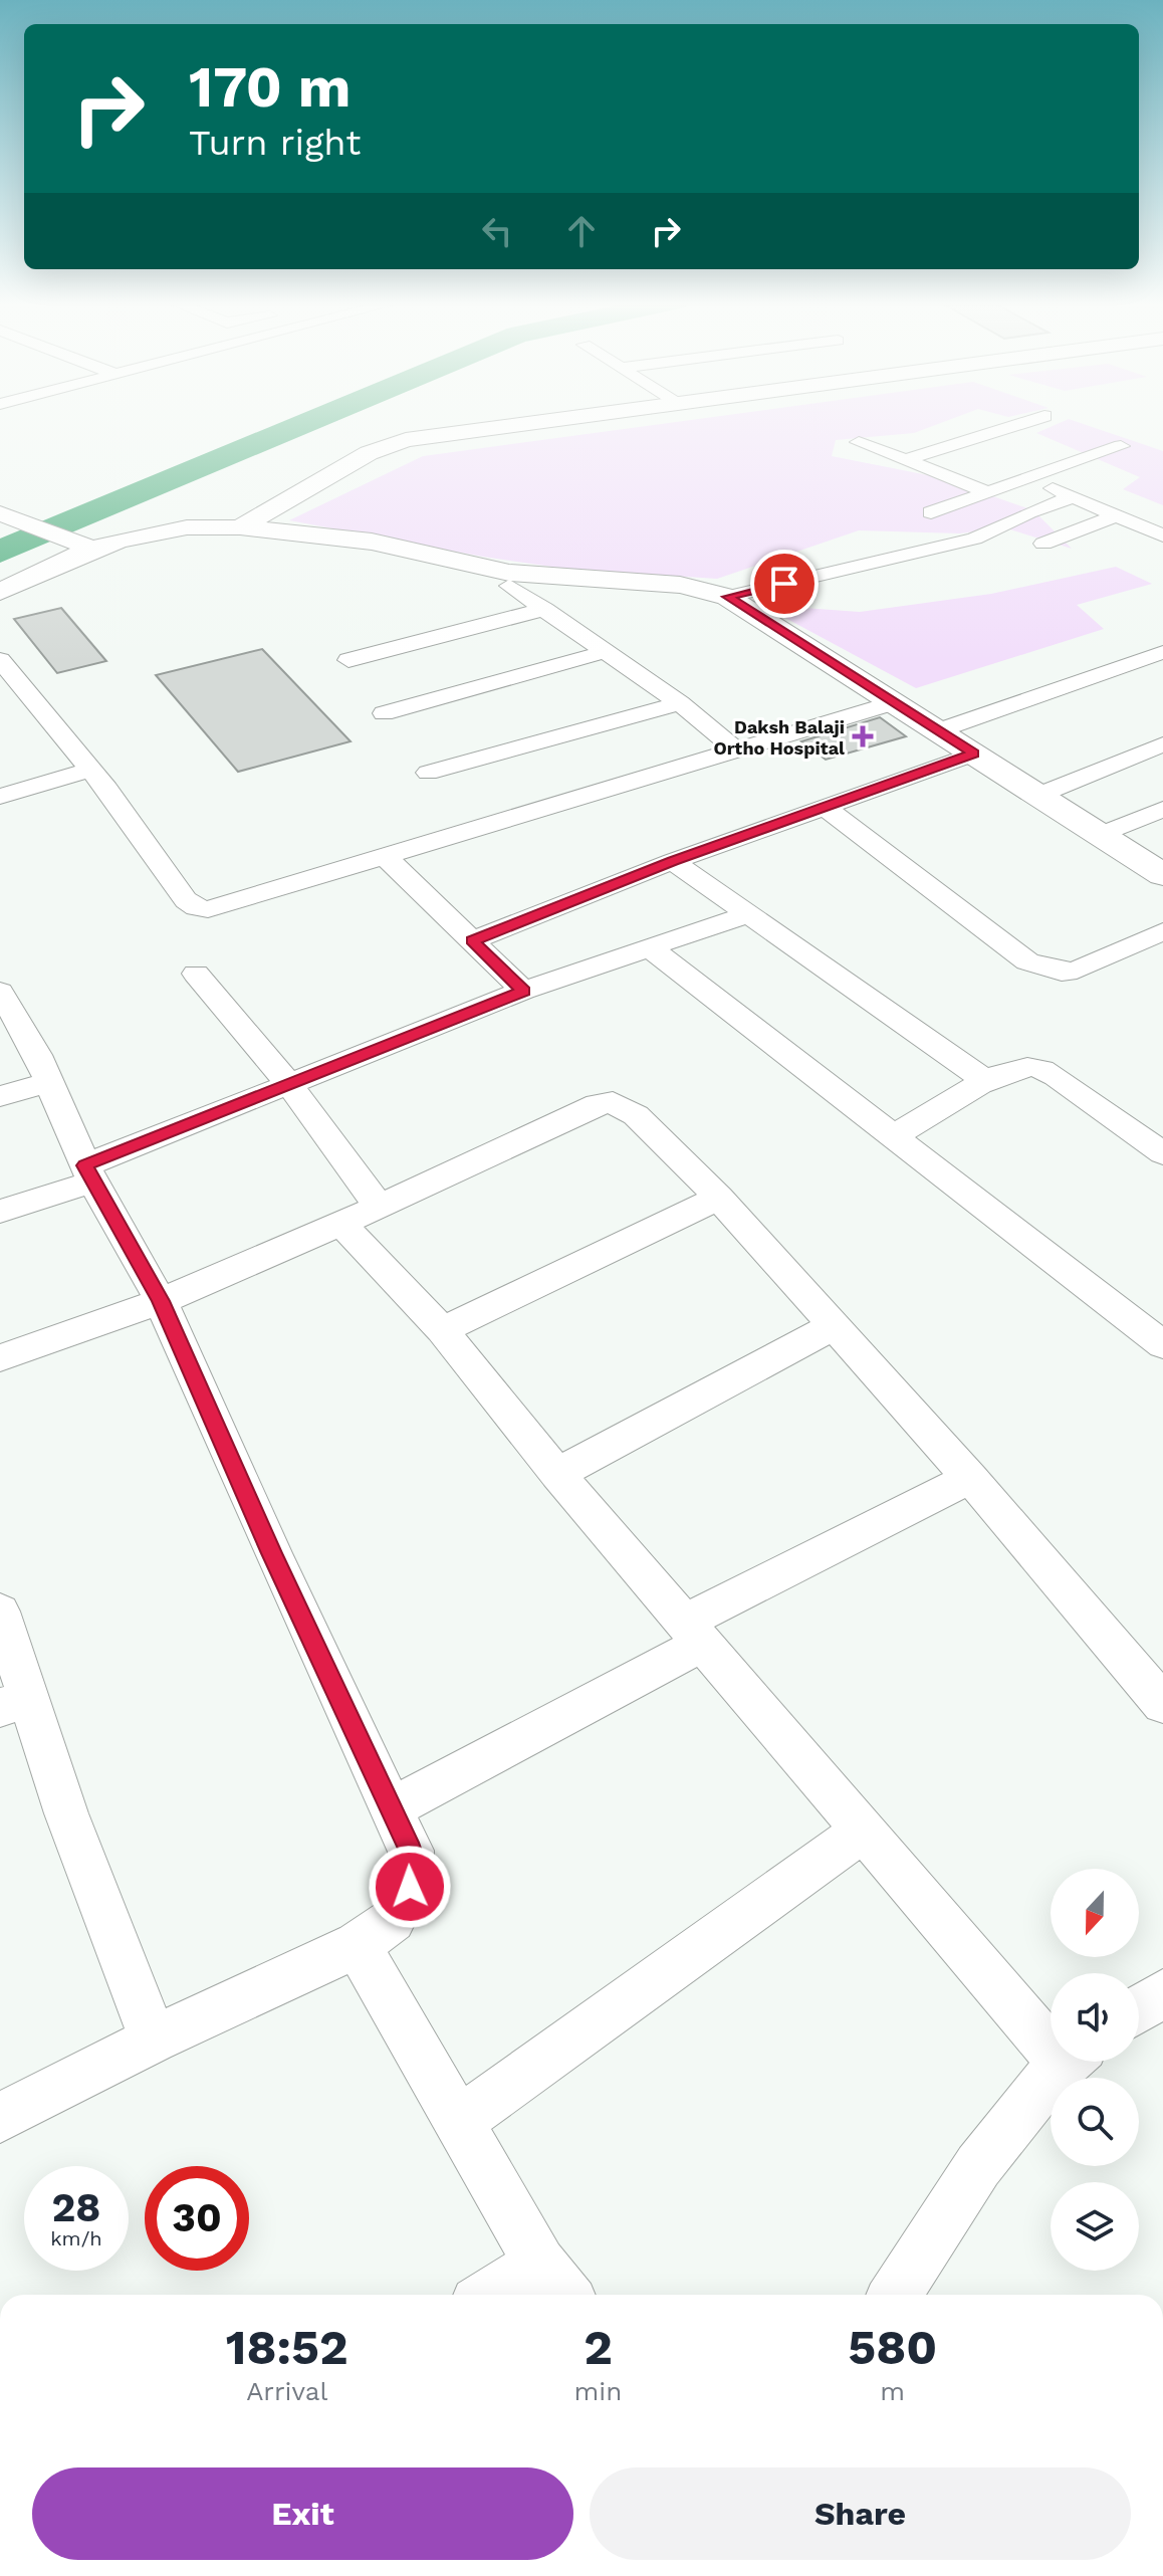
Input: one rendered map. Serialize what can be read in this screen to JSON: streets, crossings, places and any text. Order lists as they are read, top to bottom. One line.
{"places":{"health":["Daksh Balaji Ortho Hospital"]},"north":"bottom","page":{"turn":["170 m","Turn right"],"speed":"28 km/h","limit":"30","eta":["18:52","Arrival","2","min","580","m"],"buttons":["Exit","Share"]}}
